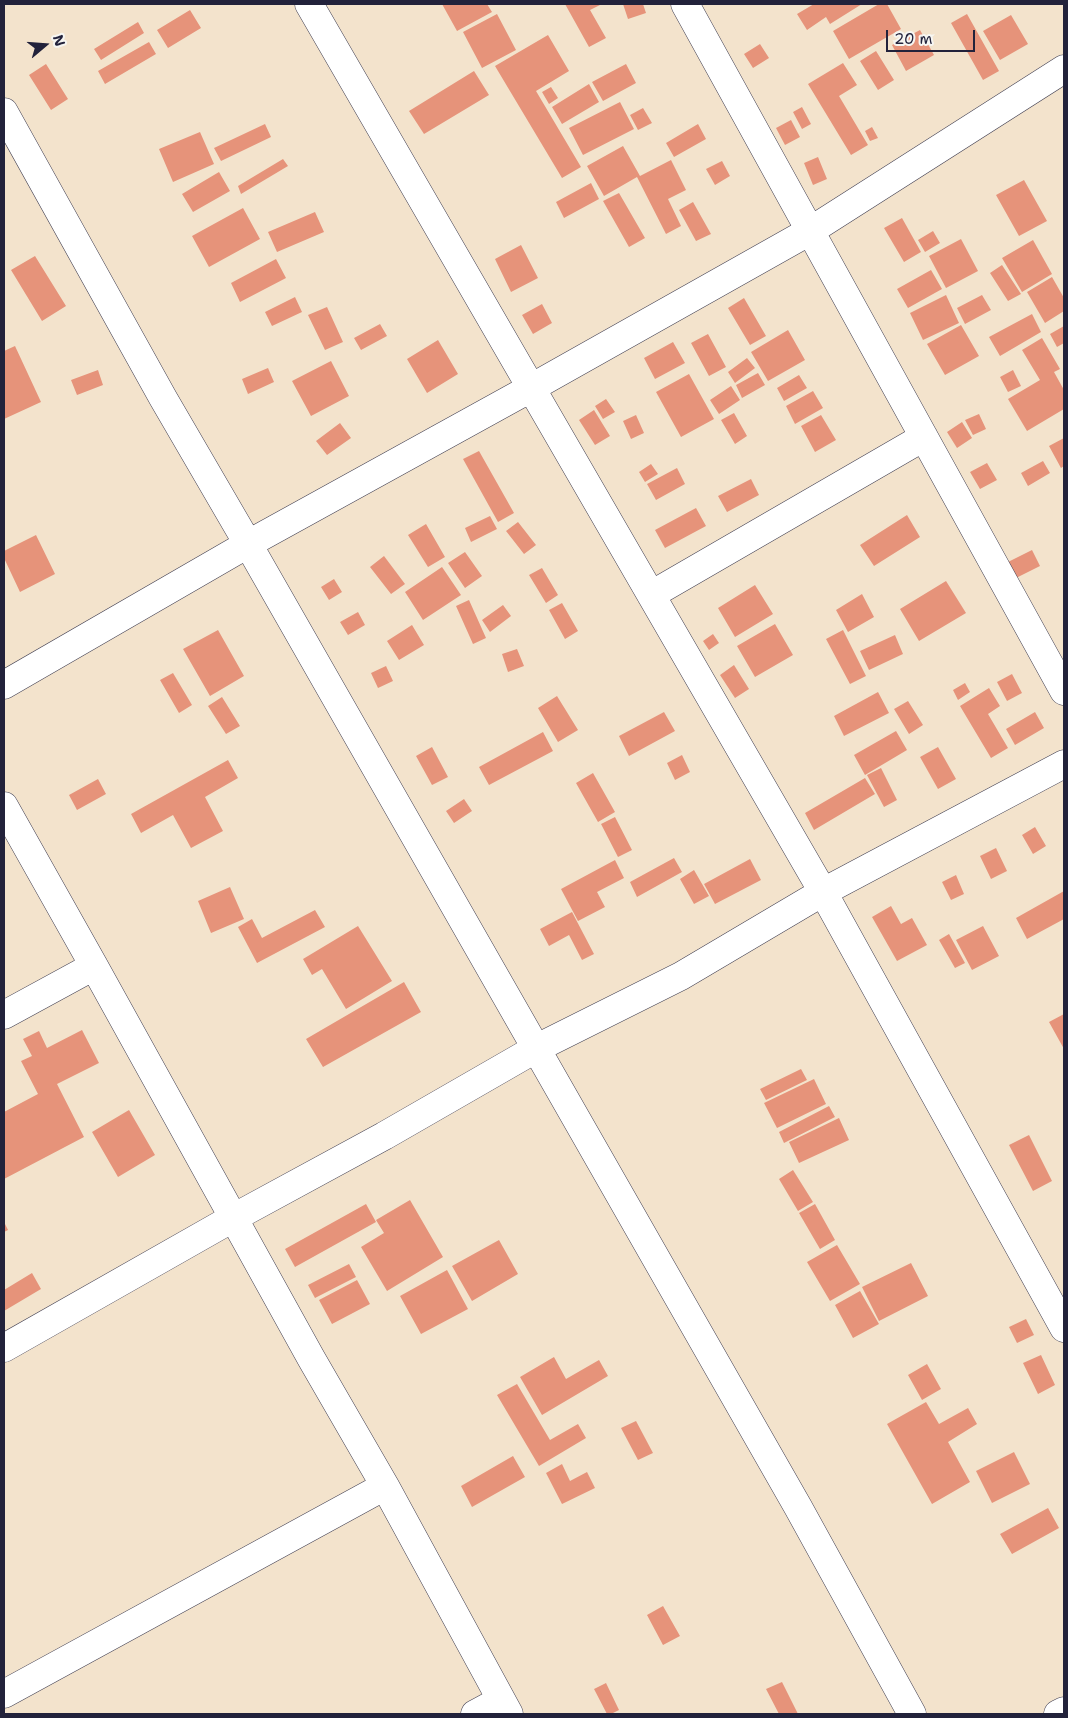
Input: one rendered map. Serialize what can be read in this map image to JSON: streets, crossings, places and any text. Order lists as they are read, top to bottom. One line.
{"scale_bar":"20 m","north":"right"}
